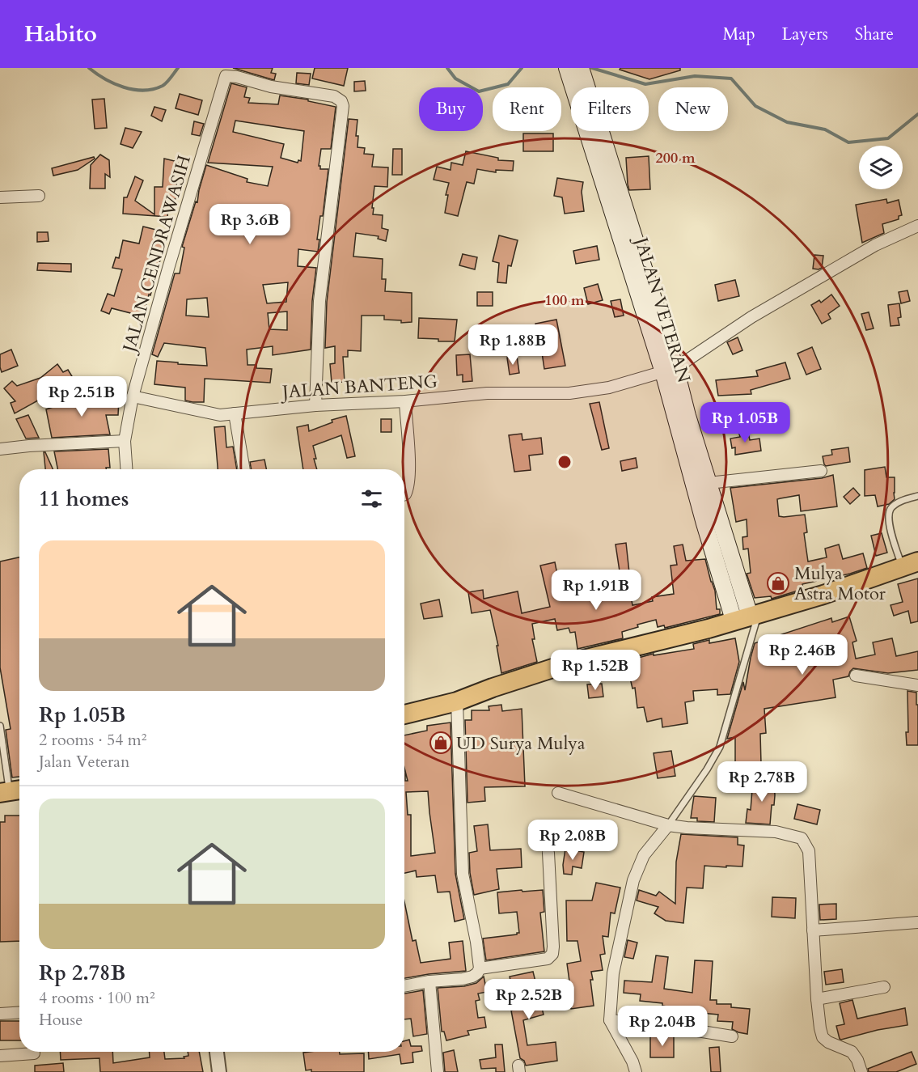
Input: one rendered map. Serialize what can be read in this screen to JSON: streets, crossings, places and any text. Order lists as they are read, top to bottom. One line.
{"streets":{"main road":["JALAN VETERAN"],"street":["JALAN CENDRAWASIH","JALAN BANTENG"]},"crossings":[["JALAN CENDRAWASIH","JALAN BANTENG"],["JALAN VETERAN","JALAN BANTENG"]],"places":{"shop":["Mulya Astra Motor","UD Surya Mulya"]},"page":{"header":"Habito","nav":["Map","Layers","Share"],"chip":["Buy","Rent","Filters","New"],"price":["Rp 3.6B","Rp 1.88B","Rp 2.51B","Rp 1.05B","Rp 1.91B","Rp 2.46B","Rp 1.52B","Rp 2.78B","Rp 2.08B","Rp 2.52B","Rp 2.04B"],"heading":"11 homes","list":[{"name":"Rp 1.05B","note":"2 rooms · 54 m² · Jalan Veteran"},{"name":"Rp 2.78B","note":"4 rooms · 100 m² · House"}]},"rings":["200 m","100 m"]}
